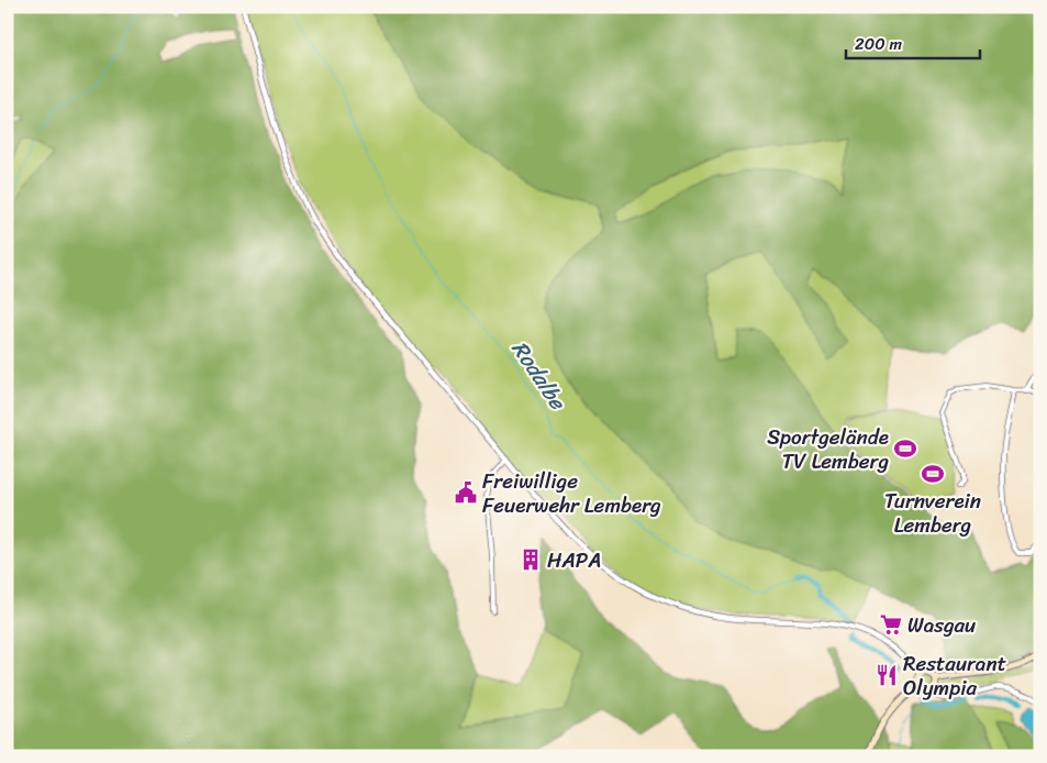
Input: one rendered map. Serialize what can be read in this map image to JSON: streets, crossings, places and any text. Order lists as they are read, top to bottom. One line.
{"water":["Rodalbe"],"places":{"sports":["Sportgelände TV Lemberg","Turnverein Lemberg"],"public building":["Freiwillige Feuerwehr Lemberg"],"building":["HAPA"],"supermarket":["Wasgau"],"restaurant":["Restaurant Olympia"]},"scale_bar":"200 m"}
